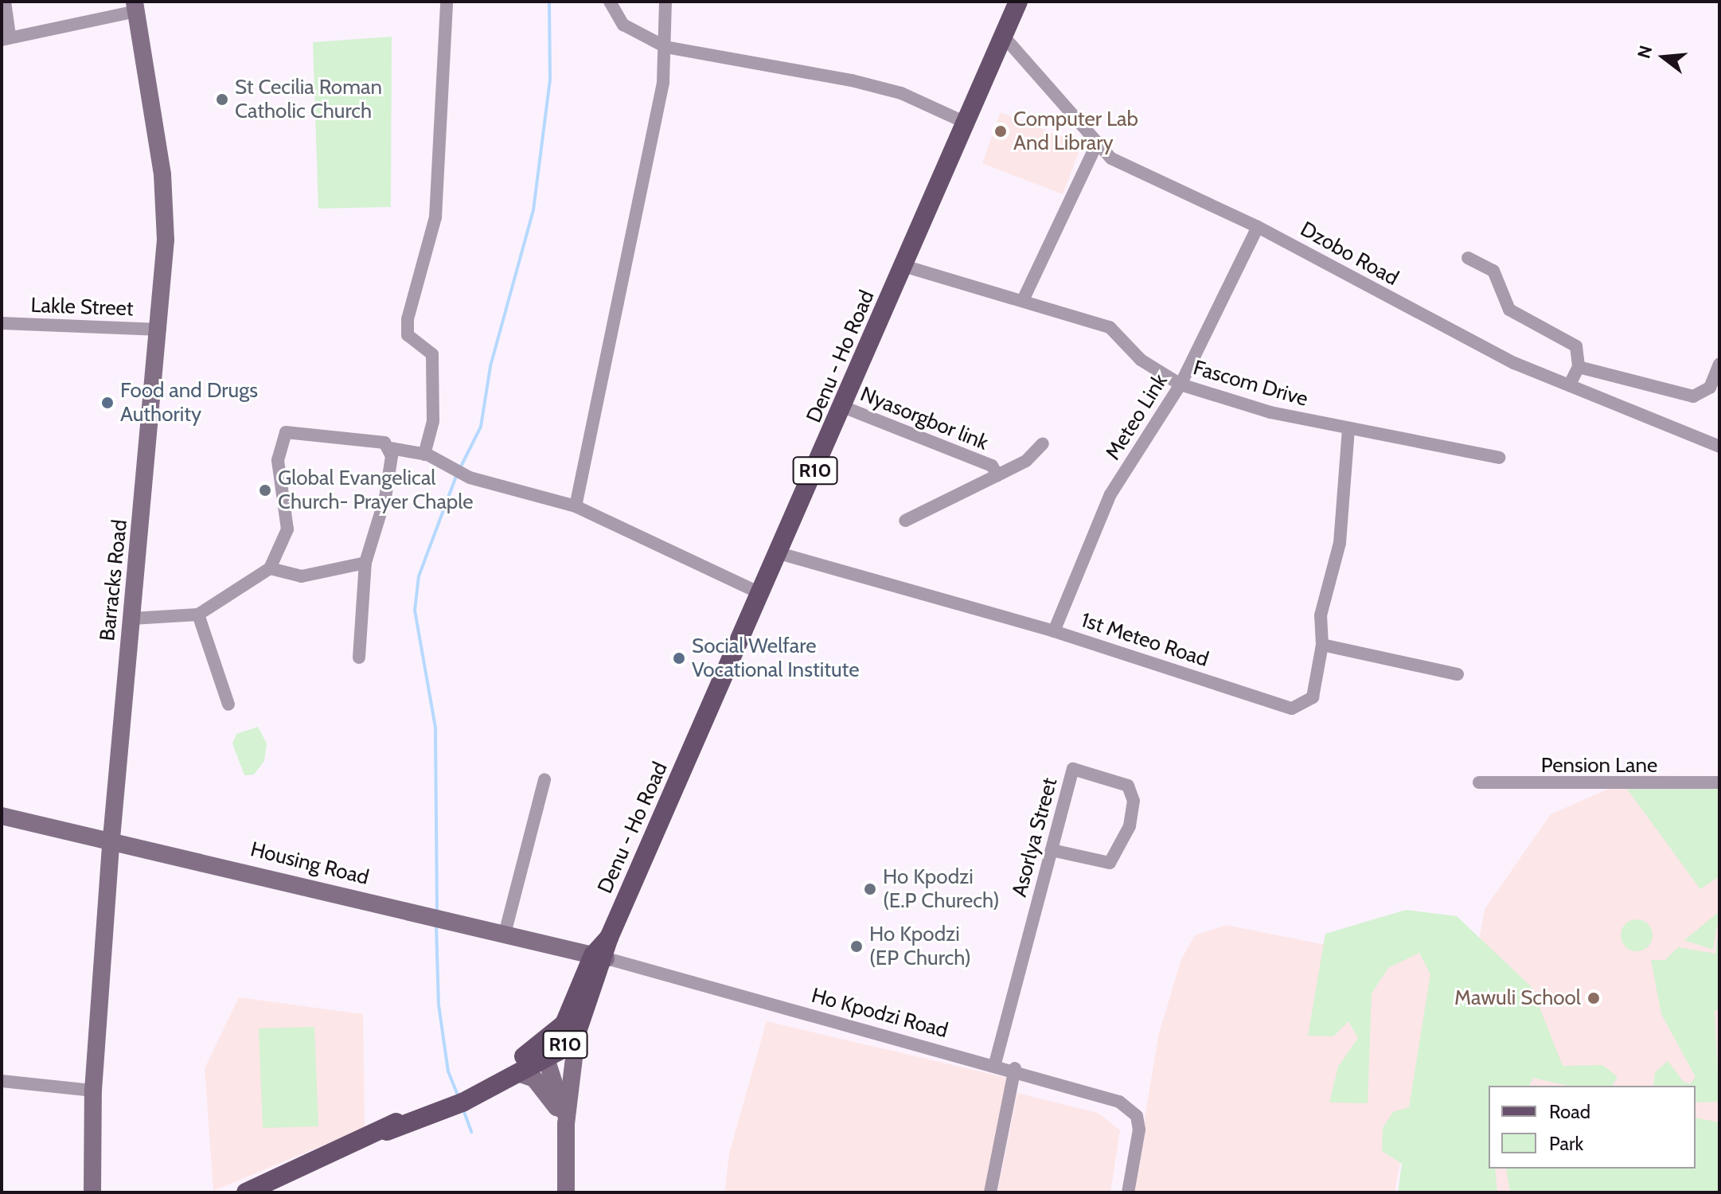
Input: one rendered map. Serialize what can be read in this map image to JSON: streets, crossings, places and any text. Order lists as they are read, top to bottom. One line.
{"streets":{"main road":["Denu - Ho Road","R10"],"street":["Dzobo Road","Lakle Street","Fascom Drive","Meteo Link","Nyasorgbor link","Barracks Road","1st Meteo Road","Pension Lane","Asorlya Street","Housing Road","Ho Kpodzi Road"]},"crossings":[["Dzobo Road","Denu - Ho Road"],["Dzobo Road","Meteo Link"],["Lakle Street","Barracks Road"],["Denu - Ho Road","Fascom Drive"],["Denu - Ho Road","Nyasorgbor link"],["Denu - Ho Road","1st Meteo Road"],["Denu - Ho Road","Housing Road"],["Denu - Ho Road","Ho Kpodzi Road"],["Fascom Drive","Meteo Link"],["Meteo Link","1st Meteo Road"],["Barracks Road","Housing Road"],["Asorlya Street","Ho Kpodzi Road"],["Housing Road","Ho Kpodzi Road"]],"places":["St Cecilia Roman Catholic Church","Computer Lab And Library","Food and Drugs Authority","Global Evangelical Church- Prayer Chaple","Social Welfare Vocational Institute","Ho Kpodzi (E.P Churech)","Ho Kpodzi (EP Church)","Mawuli School"],"legend":["Road","Park"],"north":"left"}
